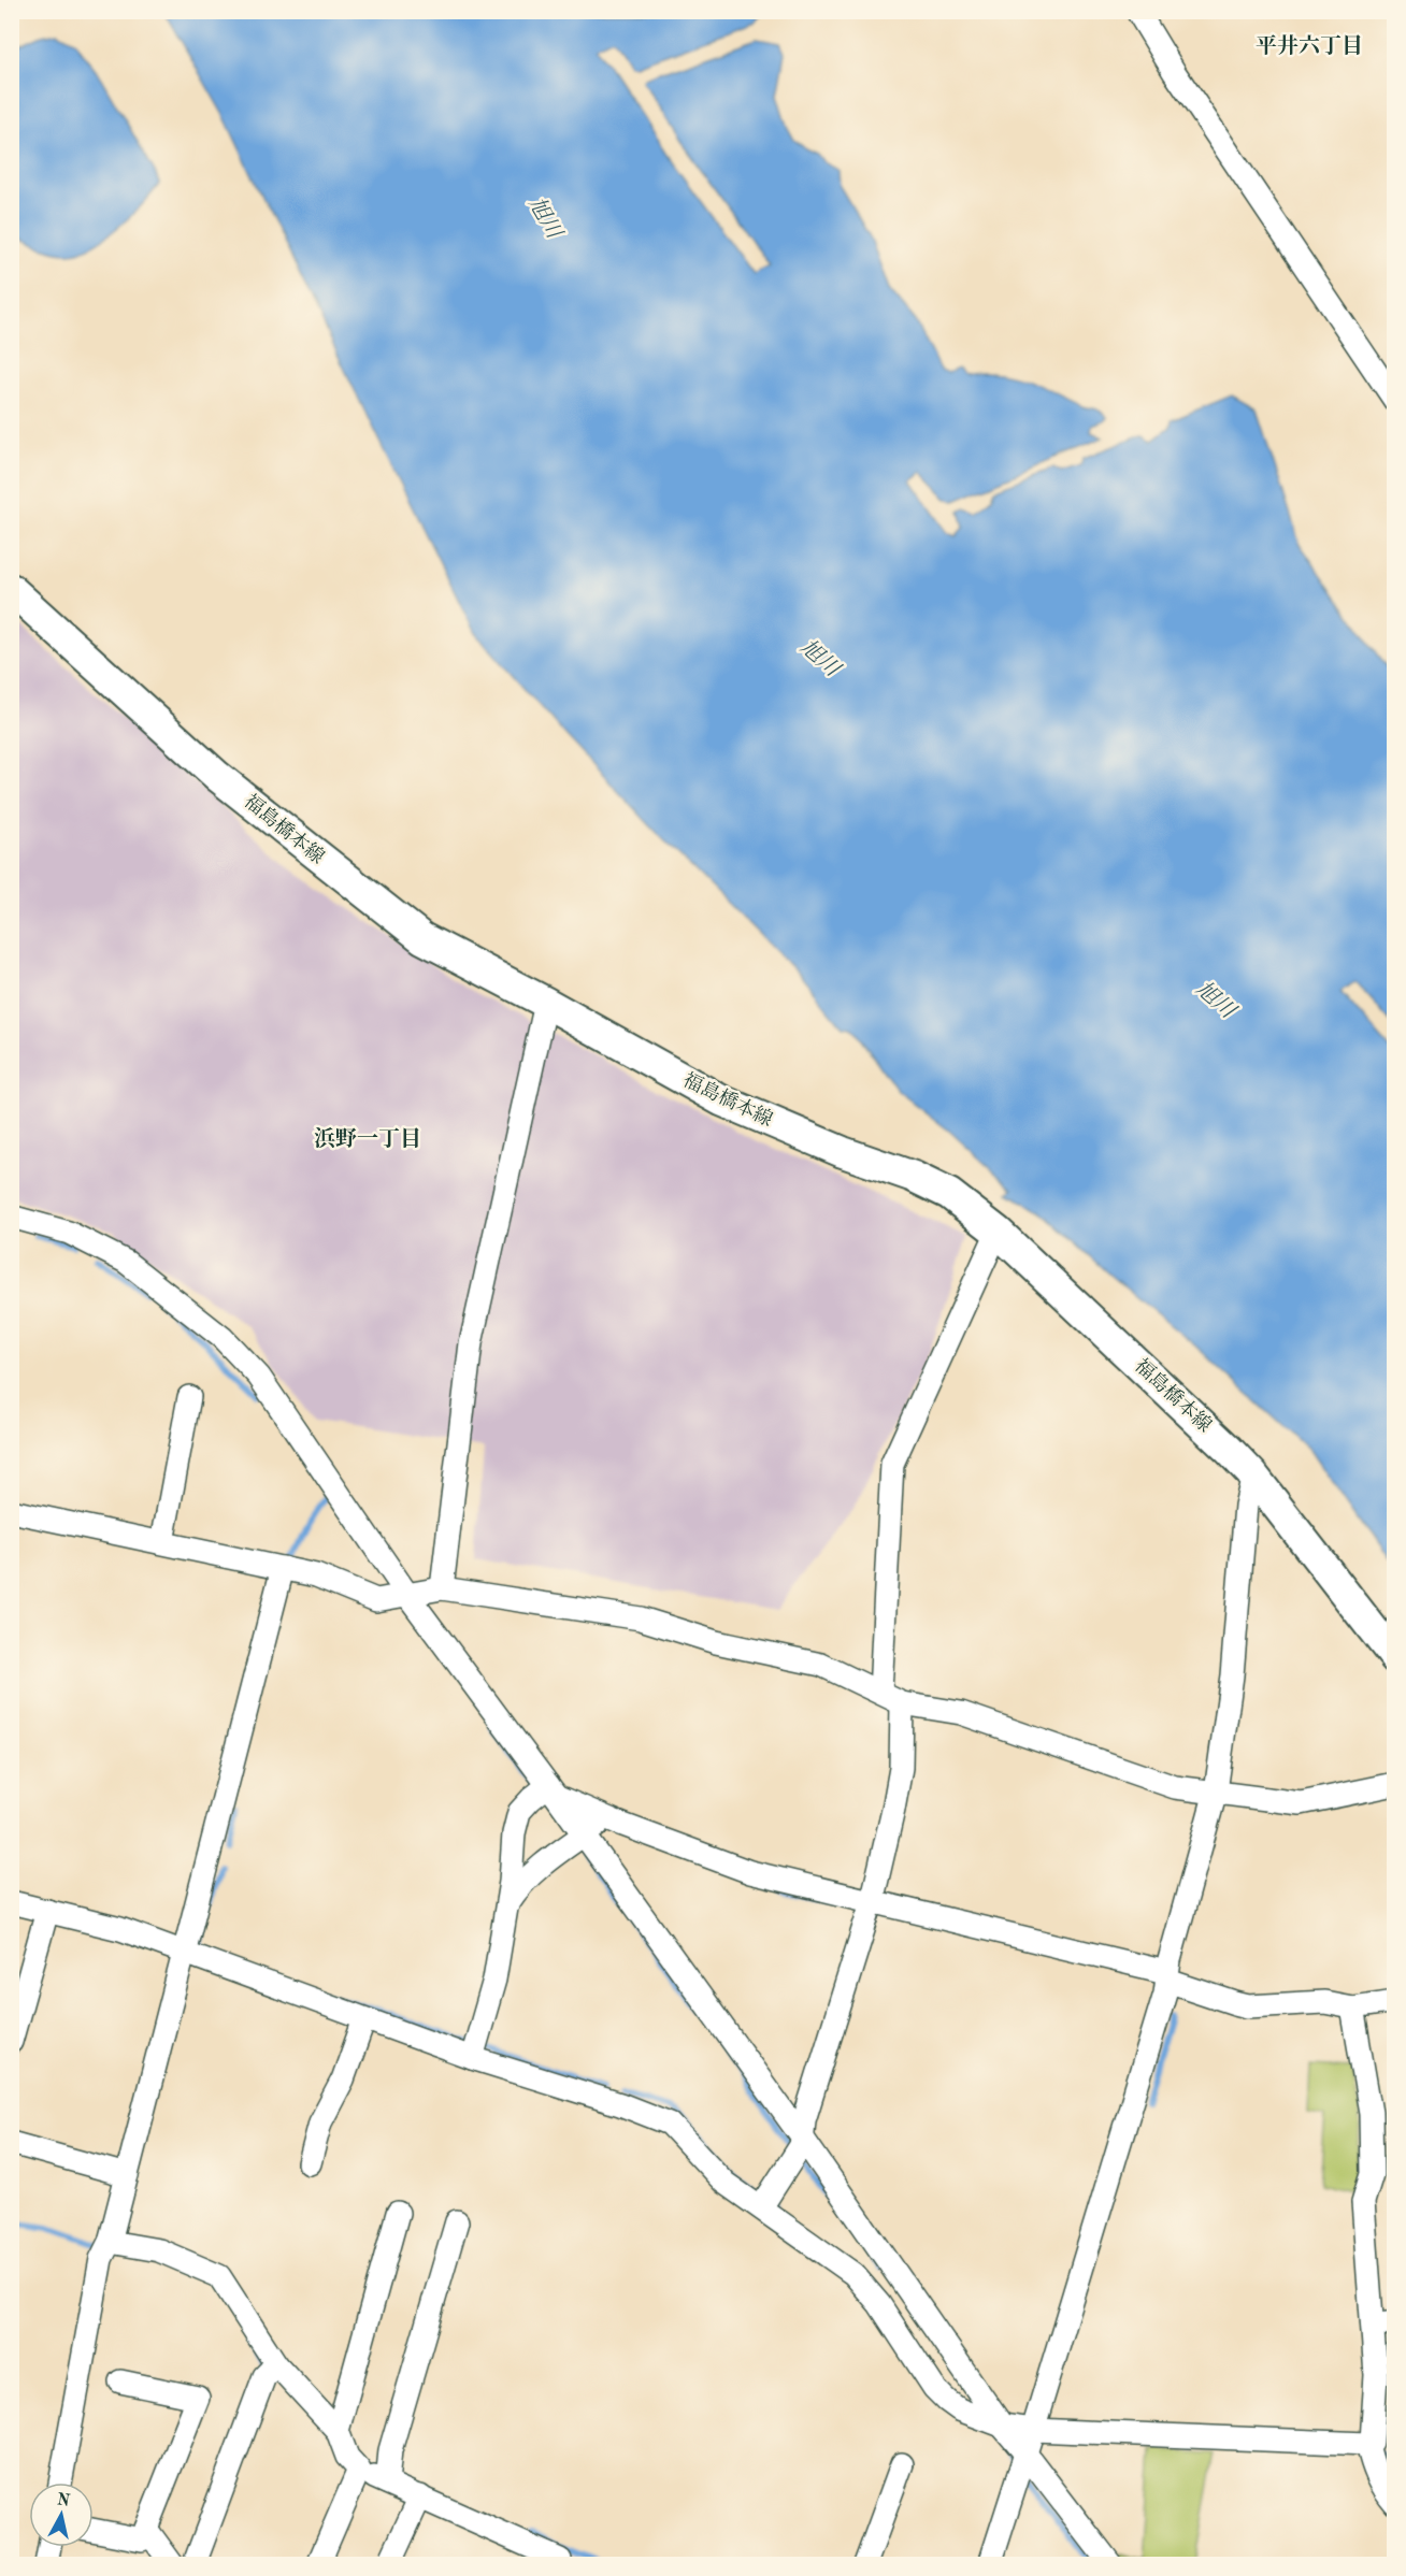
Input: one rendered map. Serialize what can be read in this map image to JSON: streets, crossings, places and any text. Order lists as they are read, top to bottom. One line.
{"streets":{"main road":["福島橋本線"]},"districts":["平井六丁目","浜野一丁目"],"water":["旭川"],"north":"top"}
